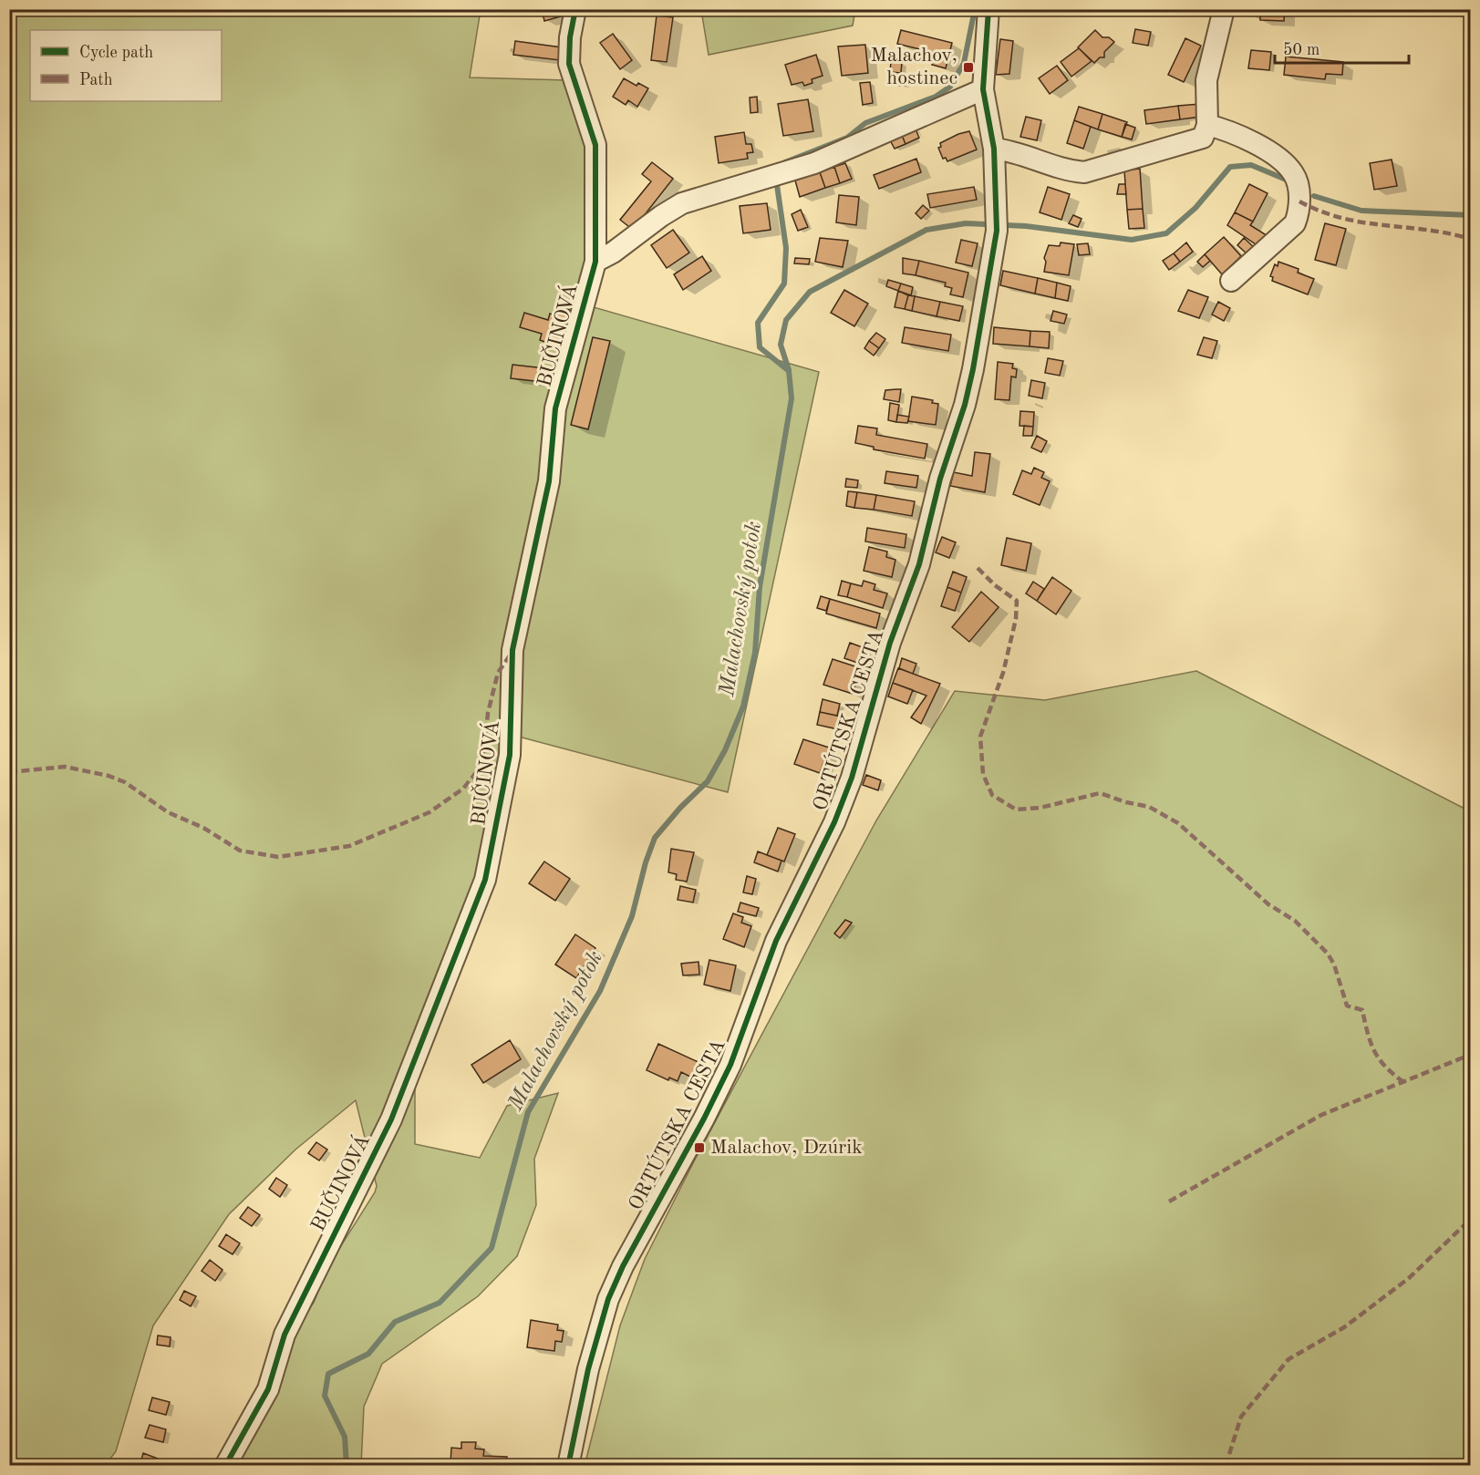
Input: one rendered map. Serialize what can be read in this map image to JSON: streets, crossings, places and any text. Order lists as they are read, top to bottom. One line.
{"streets":{"street":["BUČINOVÁ","ORTÚTSKA CESTA"]},"crossings":[["BUČINOVÁ","ORTÚTSKA CESTA"]],"water":["Malachovský potok"],"places":{"transit":["Malachov, hostinec","Malachov, Dzúrik"]},"legend":["Cycle path","Path"],"scale_bar":"50 m"}
